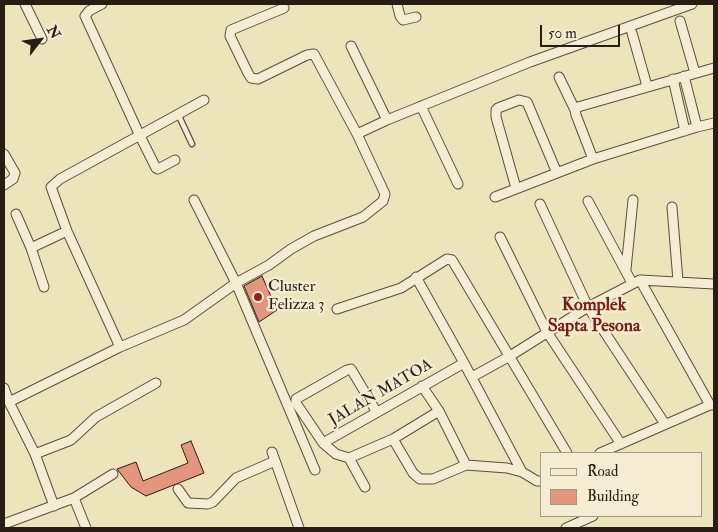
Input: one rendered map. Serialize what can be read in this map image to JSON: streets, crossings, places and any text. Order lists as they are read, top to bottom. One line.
{"streets":{"street":["JALAN MATOA"]},"districts":["Komplek Sapta Pesona"],"places":["Cluster Felizza 3"],"legend":["Road","Building"],"scale_bar":"50 m","north":"top right"}
